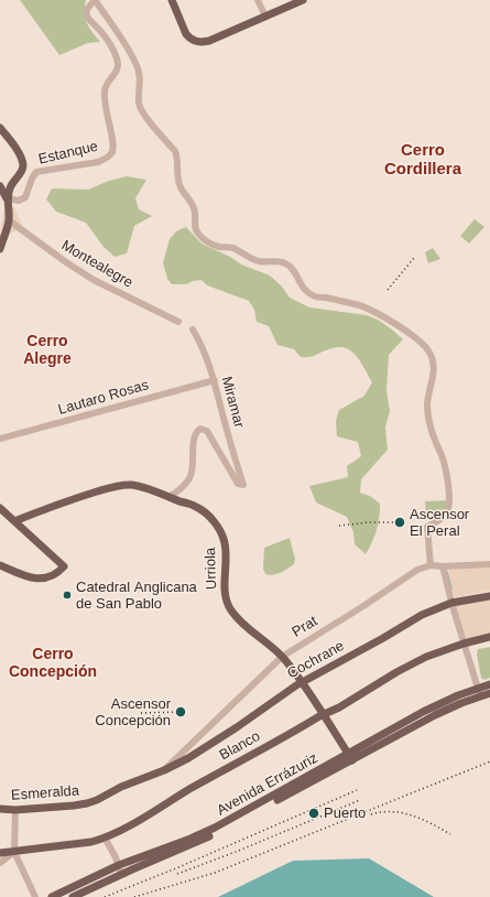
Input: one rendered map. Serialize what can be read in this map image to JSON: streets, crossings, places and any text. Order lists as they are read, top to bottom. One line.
{"streets":{"main road":["Urriola","Cochrane","Blanco","Avenida Errázuriz","Esmeralda"],"street":["Estanque","Montealegre","Lautaro Rosas","Miramar","Prat"]},"crossings":[["Lautaro Rosas","Miramar"],["Miramar","Urriola"],["Urriola","Prat"],["Urriola","Cochrane"],["Urriola","Blanco"],["Urriola","Avenida Errázuriz"],["Prat","Cochrane"],["Prat","Esmeralda"],["Cochrane","Esmeralda"]],"districts":["Cerro Cordillera","Cerro Alegre","Cerro Concepción"],"places":["Ascensor El Peral","Catedral Anglicana de San Pablo","Ascensor Concepción","Puerto"]}
